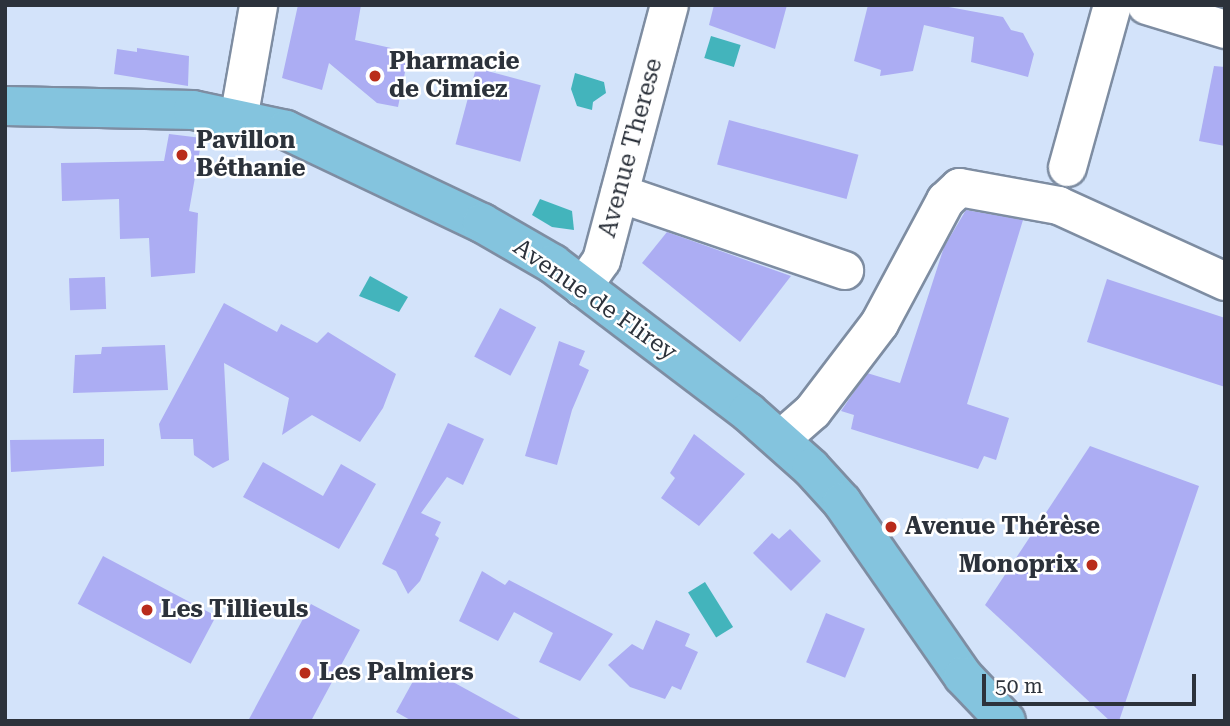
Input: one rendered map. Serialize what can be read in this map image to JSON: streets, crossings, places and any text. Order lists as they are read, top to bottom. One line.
{"streets":{"main road":["Avenue de Flirey"],"street":["Avenue Therese"]},"crossings":[["Avenue Therese","Avenue de Flirey"]],"places":["Pharmacie de Cimiez","Pavillon Béthanie","Avenue Thérèse","Monoprix","Les Tillieuls","Les Palmiers"],"scale_bar":"50 m"}
